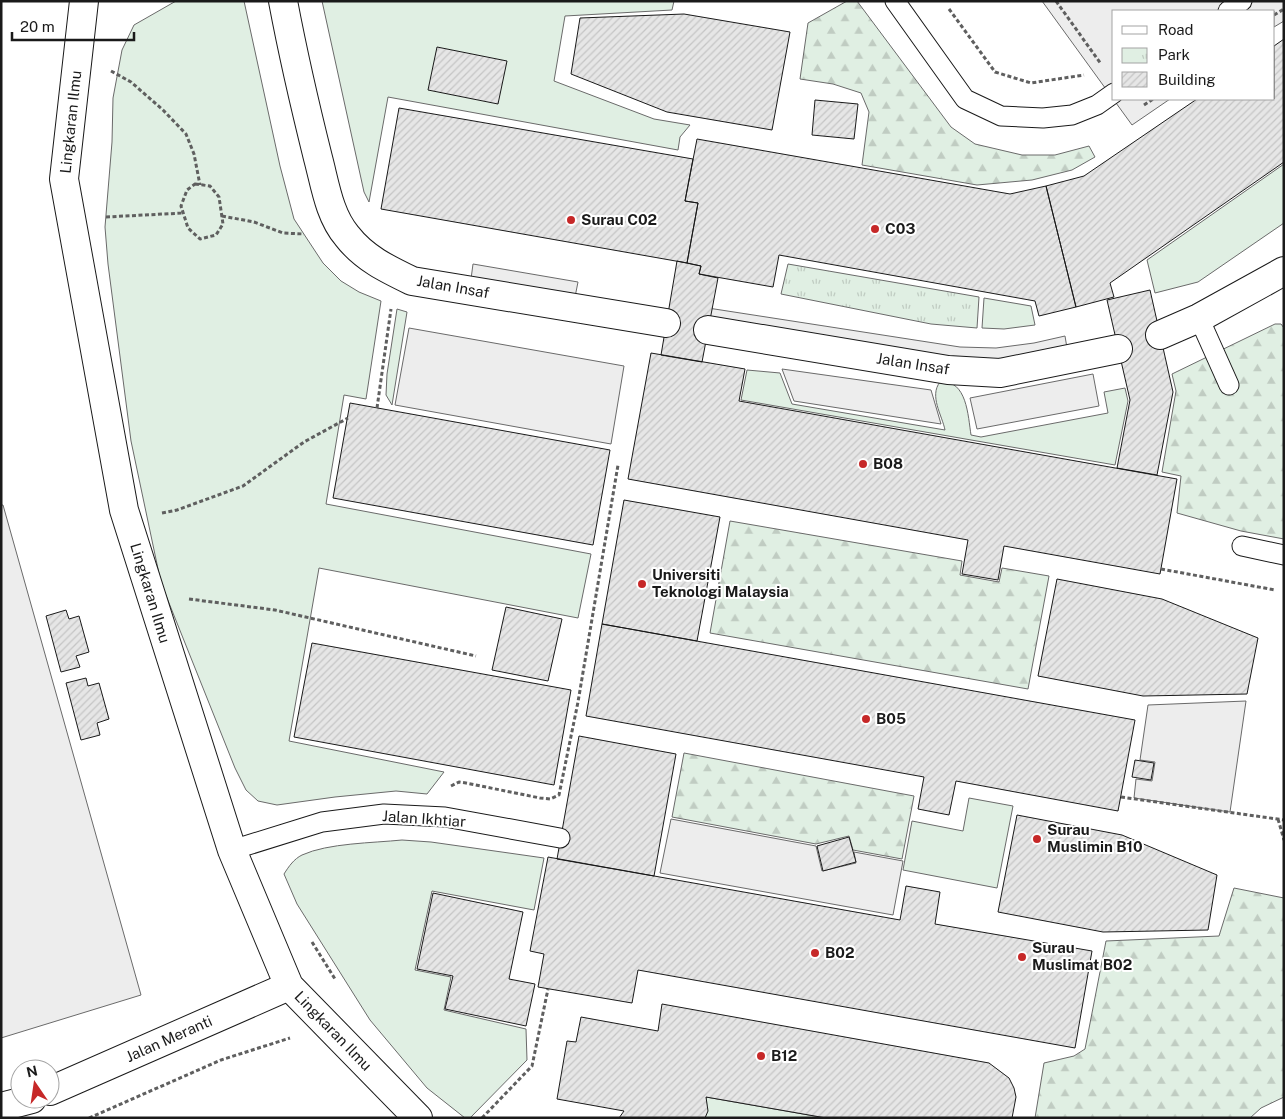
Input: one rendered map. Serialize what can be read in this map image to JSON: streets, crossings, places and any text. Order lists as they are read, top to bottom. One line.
{"streets":{"street":["Lingkaran Ilmu","Jalan Insaf","Jalan Meranti"],"lane":["Jalan Ikhtiar"]},"crossings":[["Lingkaran Ilmu","Jalan Ikhtiar"],["Lingkaran Ilmu","Jalan Meranti"]],"places":["Surau C02","C03","B08","Universiti Teknologi Malaysia","B05","Surau Muslimin B10","B02","Surau Muslimat B02","B12"],"legend":["Road","Park","Building"],"scale_bar":"20 m","north":"top"}
